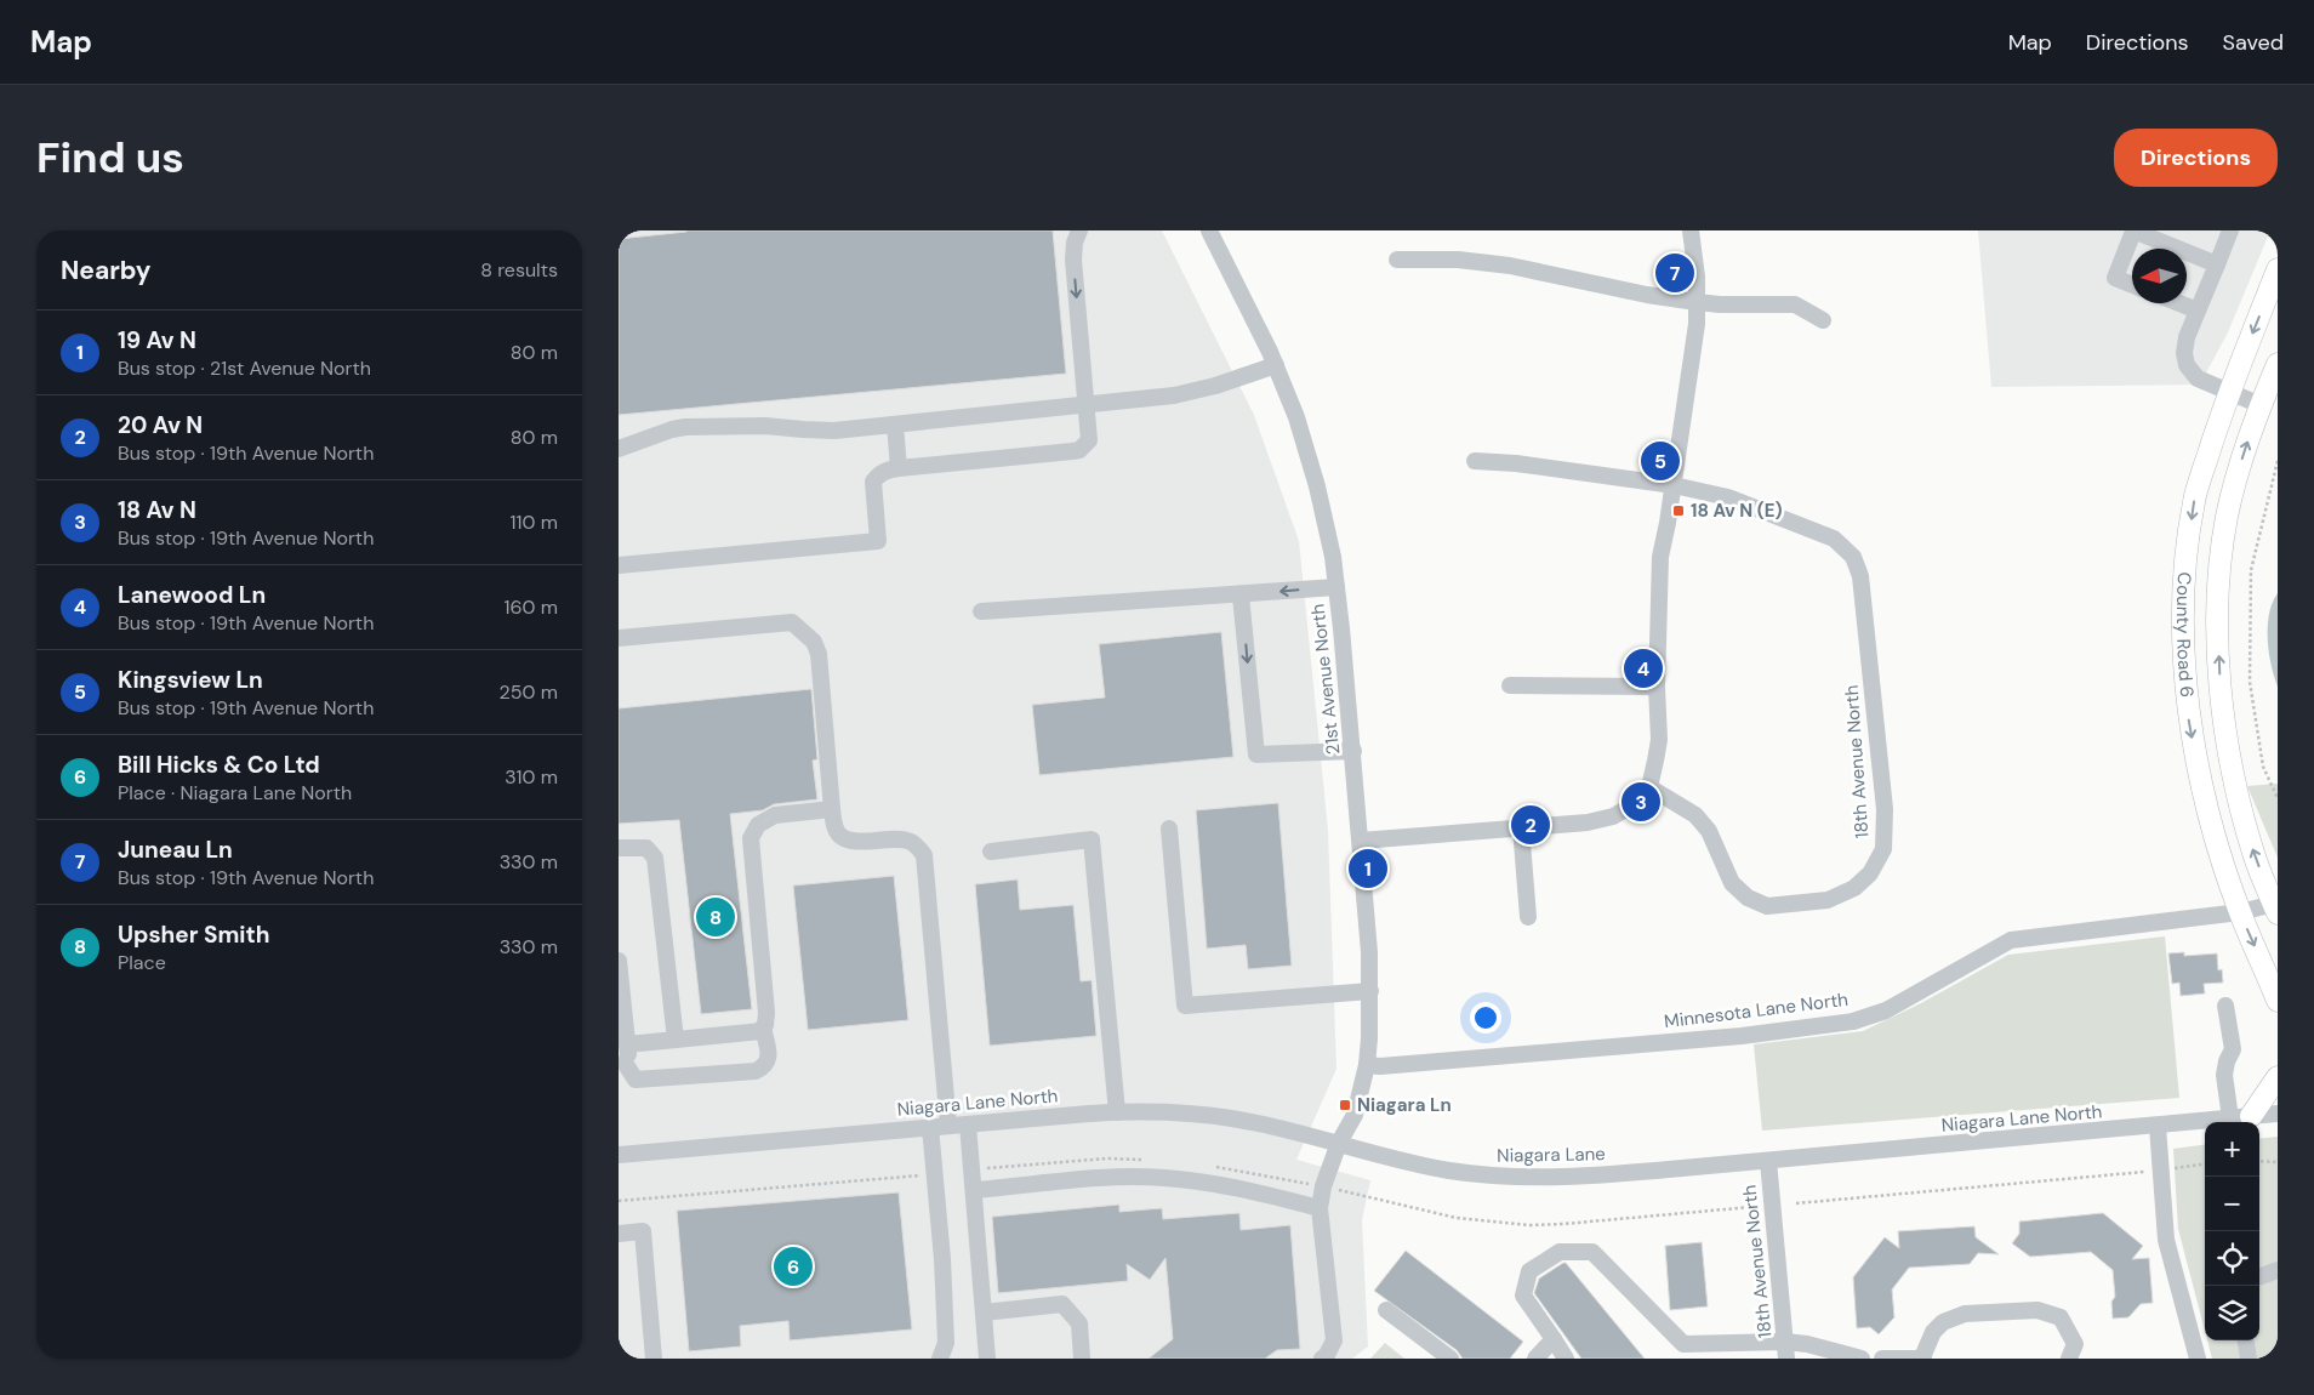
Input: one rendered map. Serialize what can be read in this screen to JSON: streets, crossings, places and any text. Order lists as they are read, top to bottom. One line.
{"streets":{"main road":["County Road 6"],"street":["21st Avenue North","18th Avenue North","Minnesota Lane North","Niagara Lane North","Niagara Lane"]},"crossings":[["County Road 6","Minnesota Lane North"],["21st Avenue North","Minnesota Lane North"],["21st Avenue North","Niagara Lane North"],["21st Avenue North","Niagara Lane"],["18th Avenue North","Niagara Lane North"],["18th Avenue North","Niagara Lane"],["Niagara Lane North","Niagara Lane"]],"places":{"transit":["18 Av N (E)","Niagara Ln"]},"north":"left","page":{"header":"Map","nav":["Map","Directions","Saved"],"buttons":"Directions","title":"Find us","heading":["Nearby","8 results"],"pins":["7","5","4","3","2","1","8","6"],"list":[{"mark":"1","name":"19 Av N","note":"Bus stop · 21st Avenue North","value":"80 m"},{"mark":"2","name":"20 Av N","note":"Bus stop · 19th Avenue North","value":"80 m"},{"mark":"3","name":"18 Av N","note":"Bus stop · 19th Avenue North","value":"110 m"},{"mark":"4","name":"Lanewood Ln","note":"Bus stop · 19th Avenue North","value":"160 m"},{"mark":"5","name":"Kingsview Ln","note":"Bus stop · 19th Avenue North","value":"250 m"},{"mark":"6","name":"Bill Hicks & Co Ltd","note":"Place · Niagara Lane North","value":"310 m"},{"mark":"7","name":"Juneau Ln","note":"Bus stop · 19th Avenue North","value":"330 m"},{"mark":"8","name":"Upsher Smith","note":"Place","value":"330 m"}],"map_buttons":["+","−"]}}
